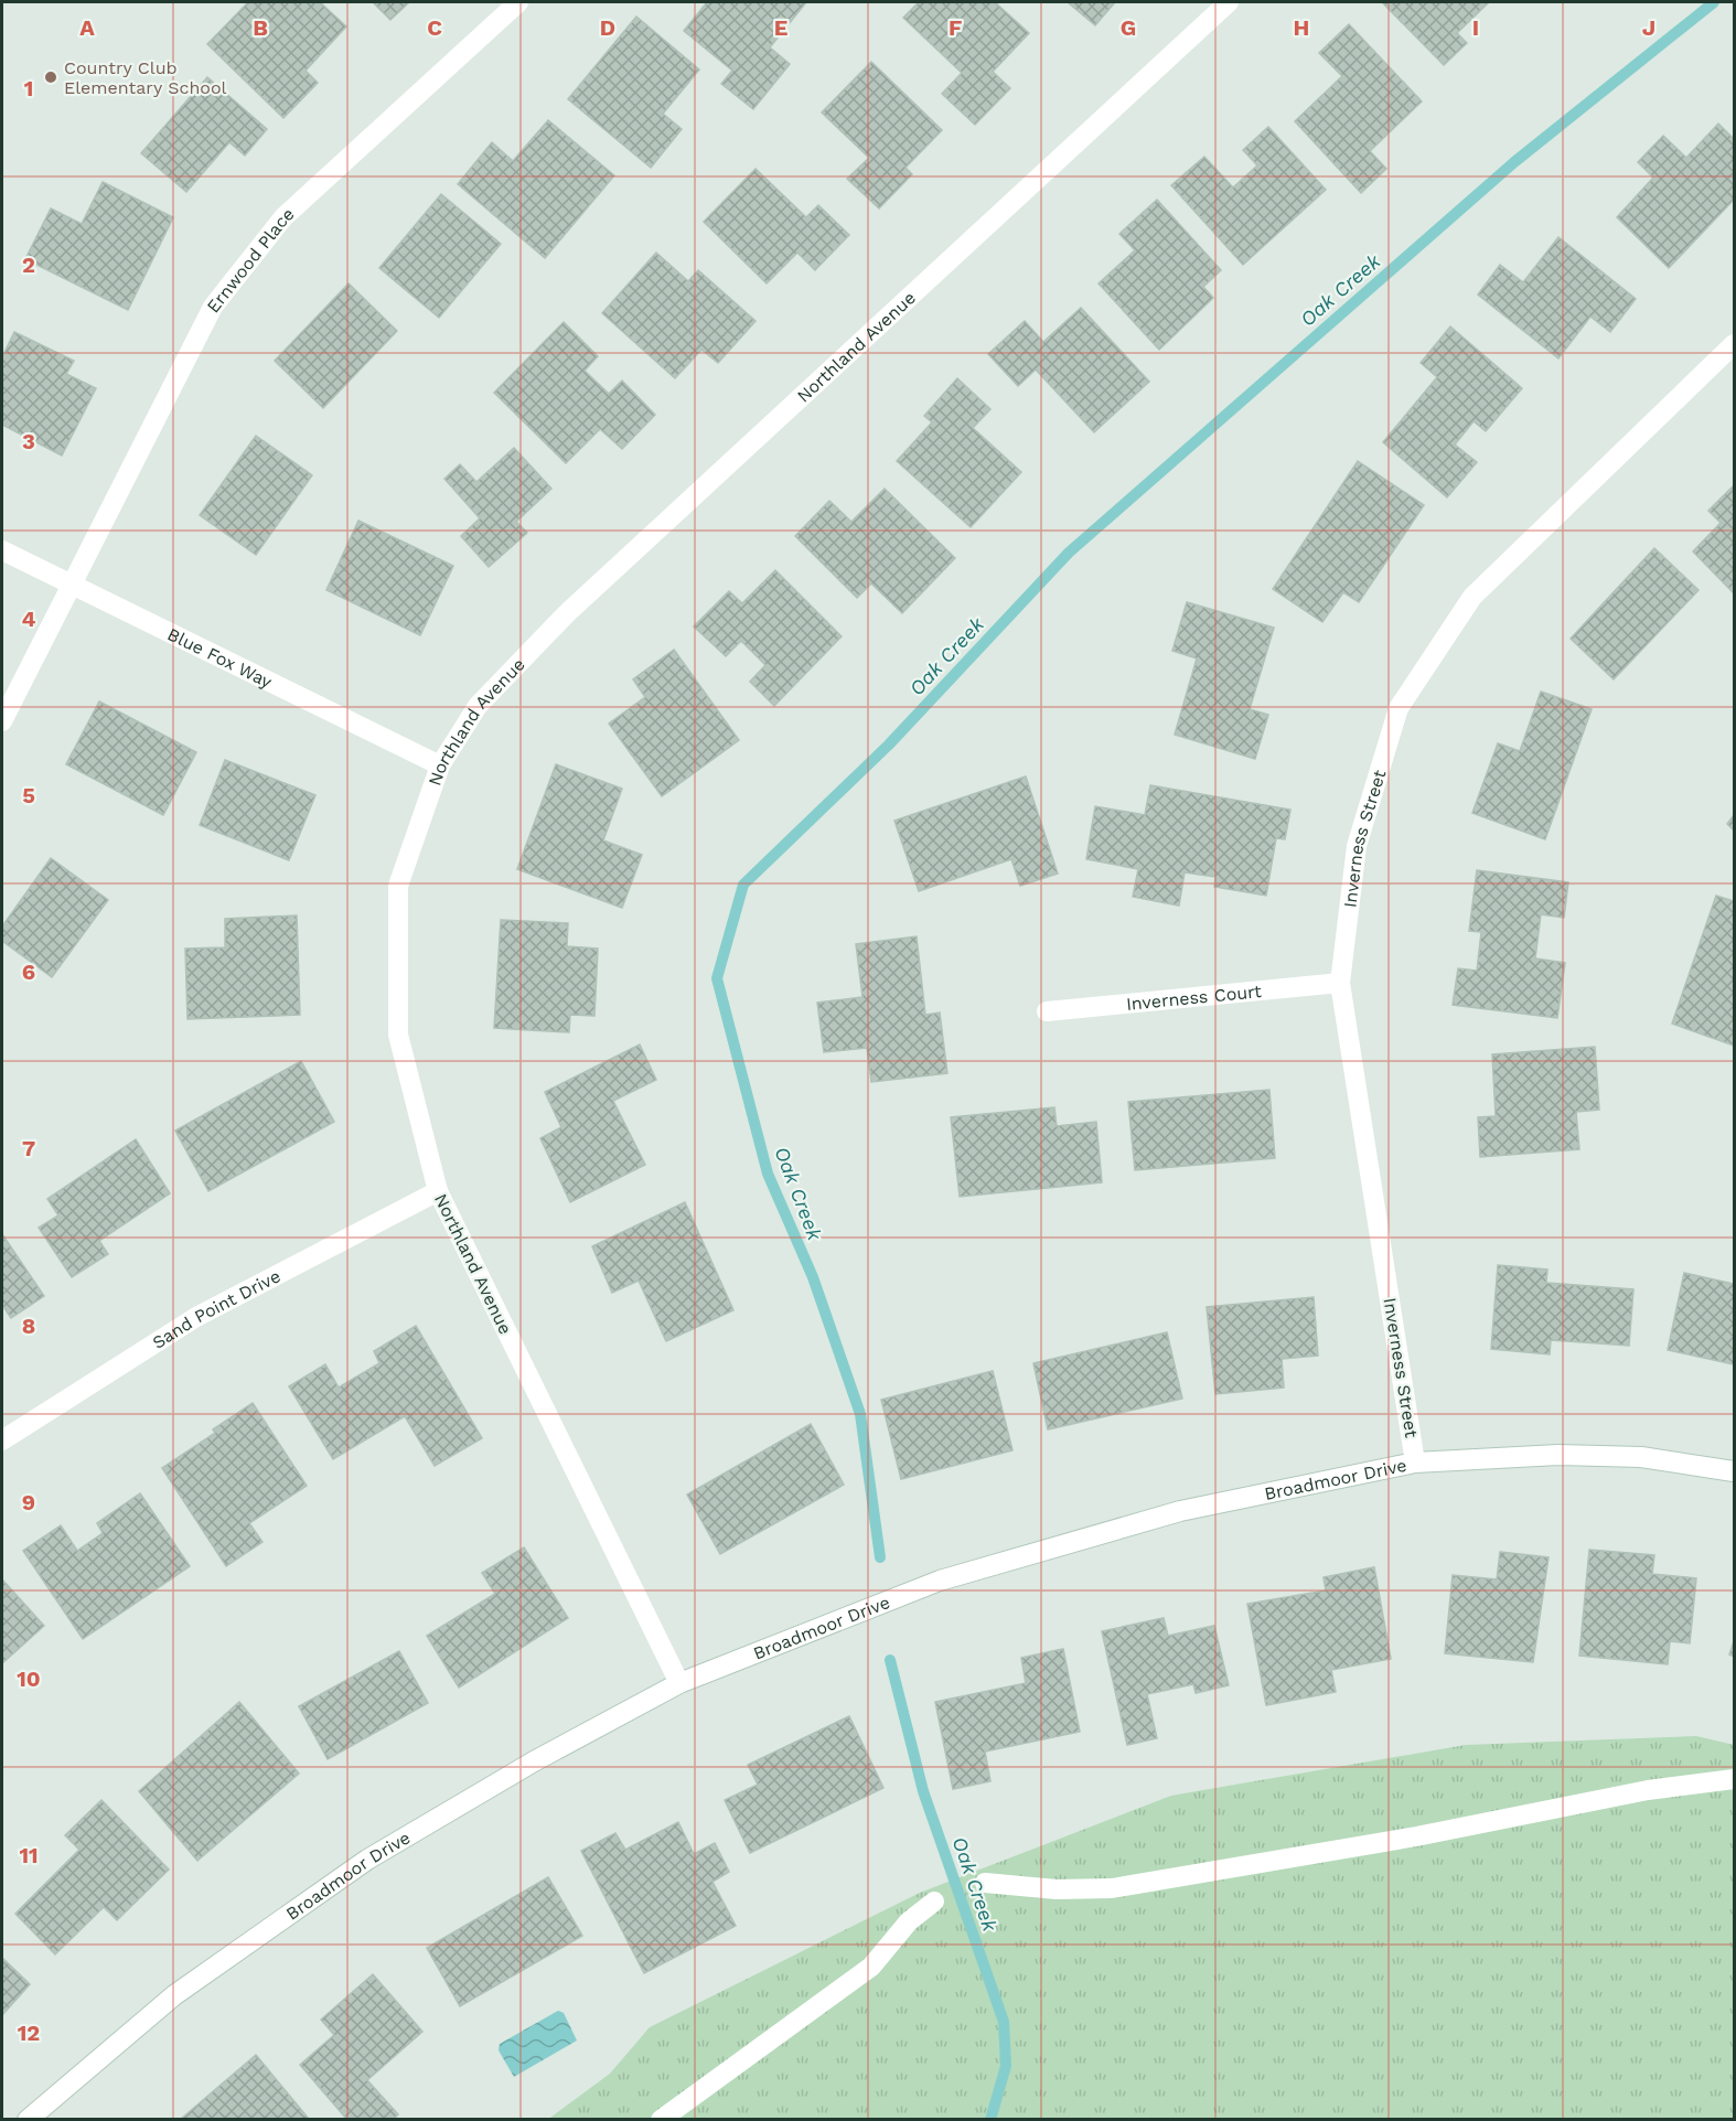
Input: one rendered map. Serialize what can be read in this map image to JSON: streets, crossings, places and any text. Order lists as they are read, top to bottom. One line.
{"streets":{"street":["Ernwood Place","Northland Avenue","Blue Fox Way","Inverness Street","Inverness Court","Sand Point Drive","Broadmoor Drive"]},"crossings":[["Ernwood Place","Blue Fox Way"],["Northland Avenue","Blue Fox Way"],["Northland Avenue","Sand Point Drive"],["Northland Avenue","Broadmoor Drive"],["Inverness Street","Inverness Court"],["Inverness Street","Broadmoor Drive"]],"water":["Oak Creek"],"places":["Country Club Elementary School"],"grid":{"columns":["A","B","C","D","E","F","G","H","I","J"],"rows":["1","2","3","4","5","6","7","8","9","10","11","12"]}}
